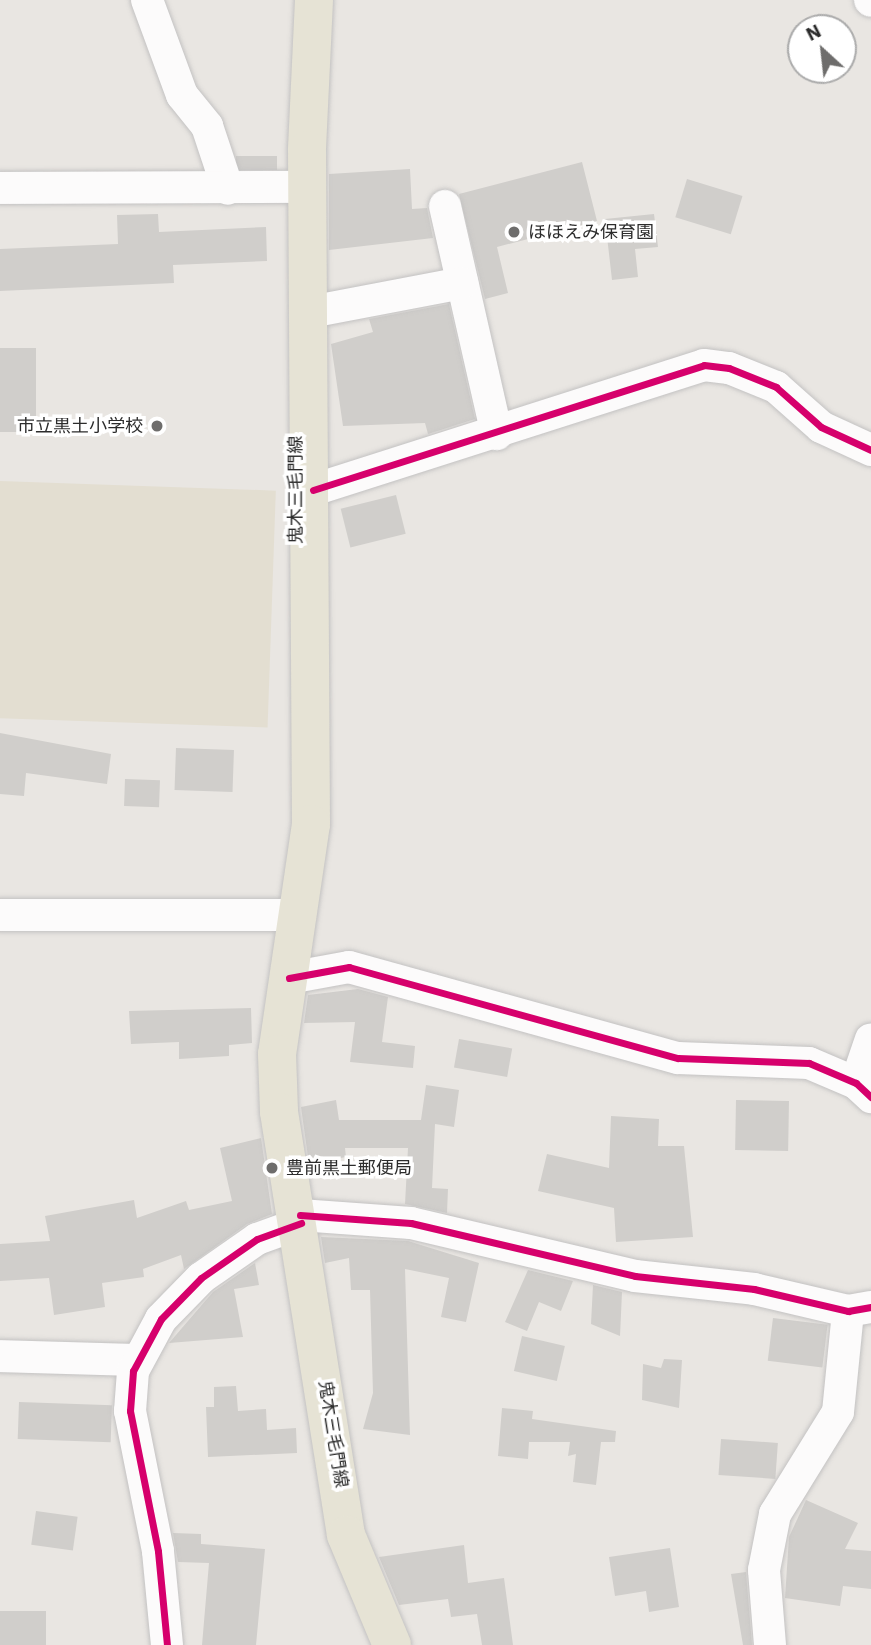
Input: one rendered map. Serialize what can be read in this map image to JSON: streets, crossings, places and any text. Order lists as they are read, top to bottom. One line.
{"streets":{"main road":["鬼木三毛門線"]},"places":["ほほえみ保育園","市立黒土小学校","豊前黒土郵便局"],"north":"top left"}
